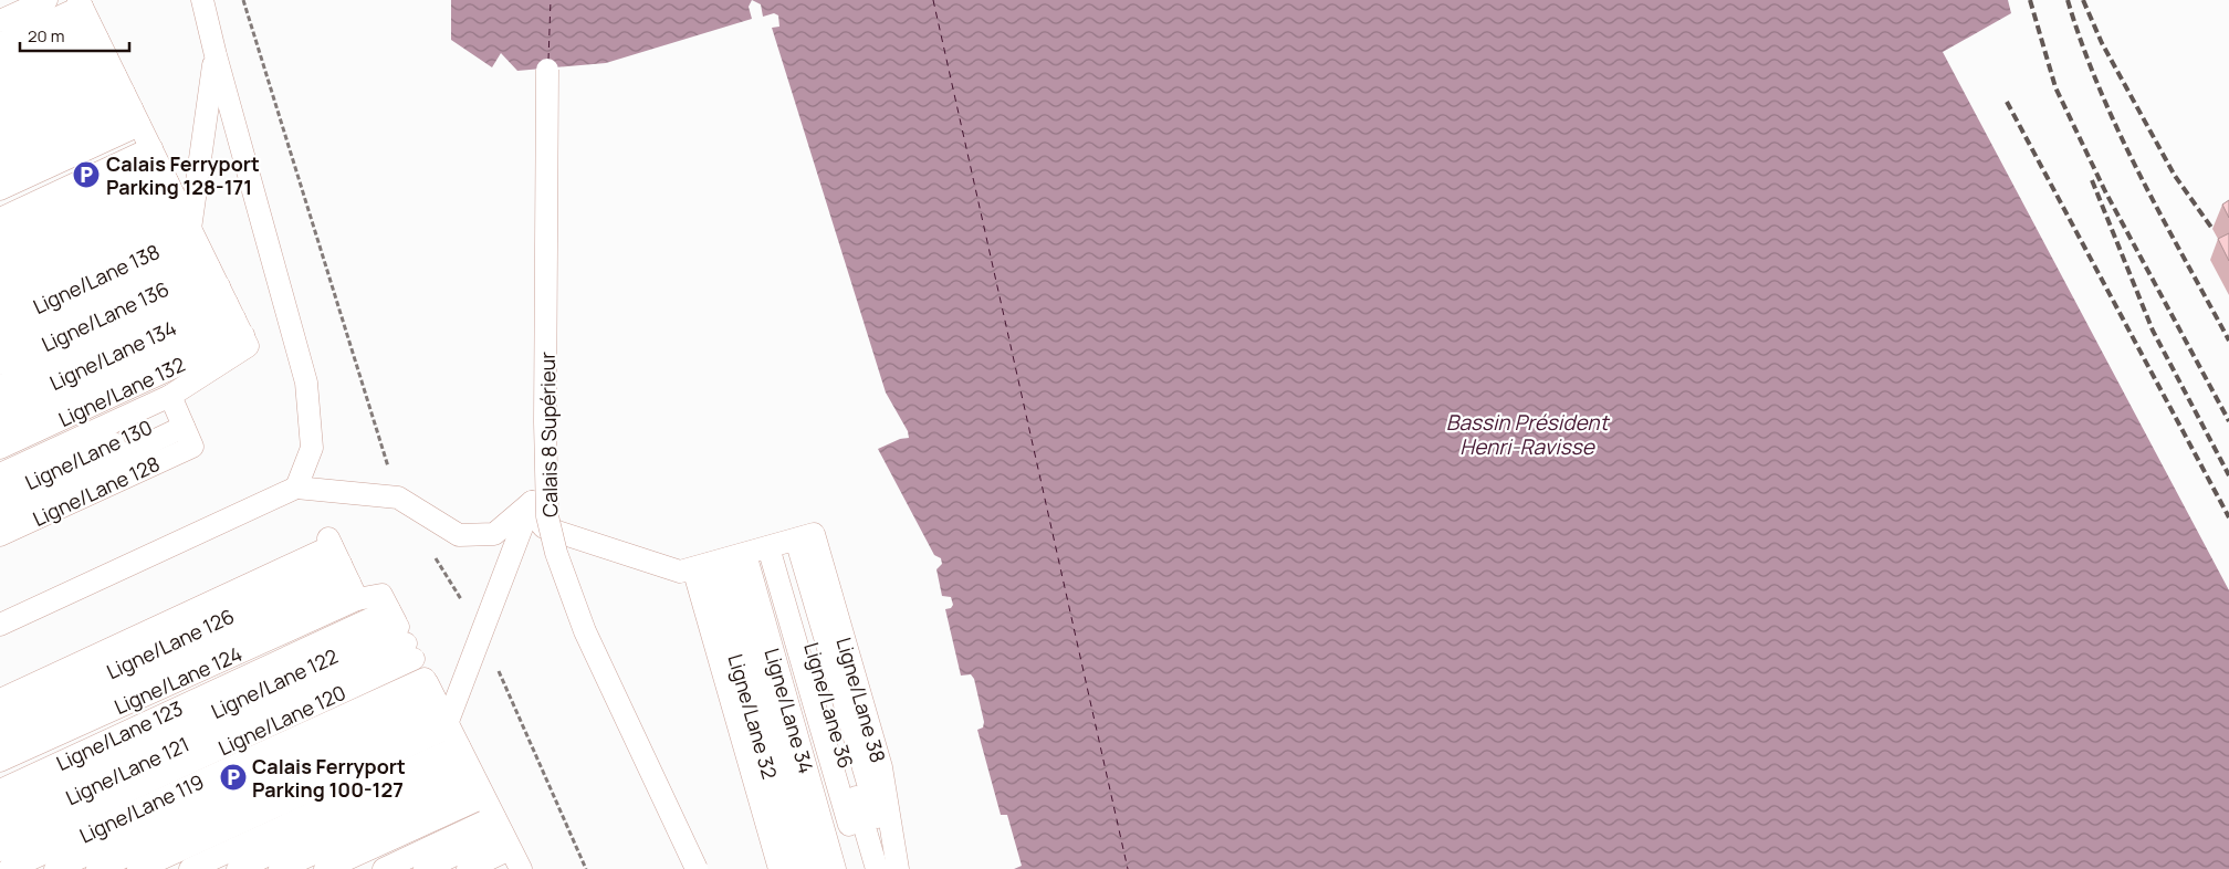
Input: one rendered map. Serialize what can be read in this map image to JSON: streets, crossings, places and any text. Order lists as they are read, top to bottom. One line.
{"streets":{"lane":["Ligne/Lane 138","Ligne/Lane 136","Ligne/Lane 134","Ligne/Lane 132","Calais 8 Supérieur","Ligne/Lane 130","Ligne/Lane 128","Ligne/Lane 126","Ligne/Lane 124","Ligne/Lane 122","Ligne/Lane 38","Ligne/Lane 36","Ligne/Lane 34","Ligne/Lane 32","Ligne/Lane 120","Ligne/Lane 123","Ligne/Lane 121","Ligne/Lane 119"]},"crossings":[["Ligne/Lane 138","Ligne/Lane 136"],["Ligne/Lane 138","Ligne/Lane 134"],["Ligne/Lane 138","Ligne/Lane 132"],["Ligne/Lane 136","Ligne/Lane 134"],["Ligne/Lane 136","Ligne/Lane 132"],["Ligne/Lane 134","Ligne/Lane 132"],["Ligne/Lane 130","Ligne/Lane 128"],["Ligne/Lane 126","Ligne/Lane 124"],["Ligne/Lane 122","Ligne/Lane 120"],["Ligne/Lane 122","Ligne/Lane 123"],["Ligne/Lane 122","Ligne/Lane 121"],["Ligne/Lane 122","Ligne/Lane 119"],["Ligne/Lane 38","Ligne/Lane 36"],["Ligne/Lane 34","Ligne/Lane 32"],["Ligne/Lane 120","Ligne/Lane 123"],["Ligne/Lane 120","Ligne/Lane 121"],["Ligne/Lane 120","Ligne/Lane 119"],["Ligne/Lane 123","Ligne/Lane 121"],["Ligne/Lane 123","Ligne/Lane 119"],["Ligne/Lane 121","Ligne/Lane 119"]],"water":["Bassin Président Henri-Ravisse"],"places":{"parking":["Calais Ferryport Parking 128-171","Calais Ferryport Parking 100-127"]},"scale_bar":"20 m"}
